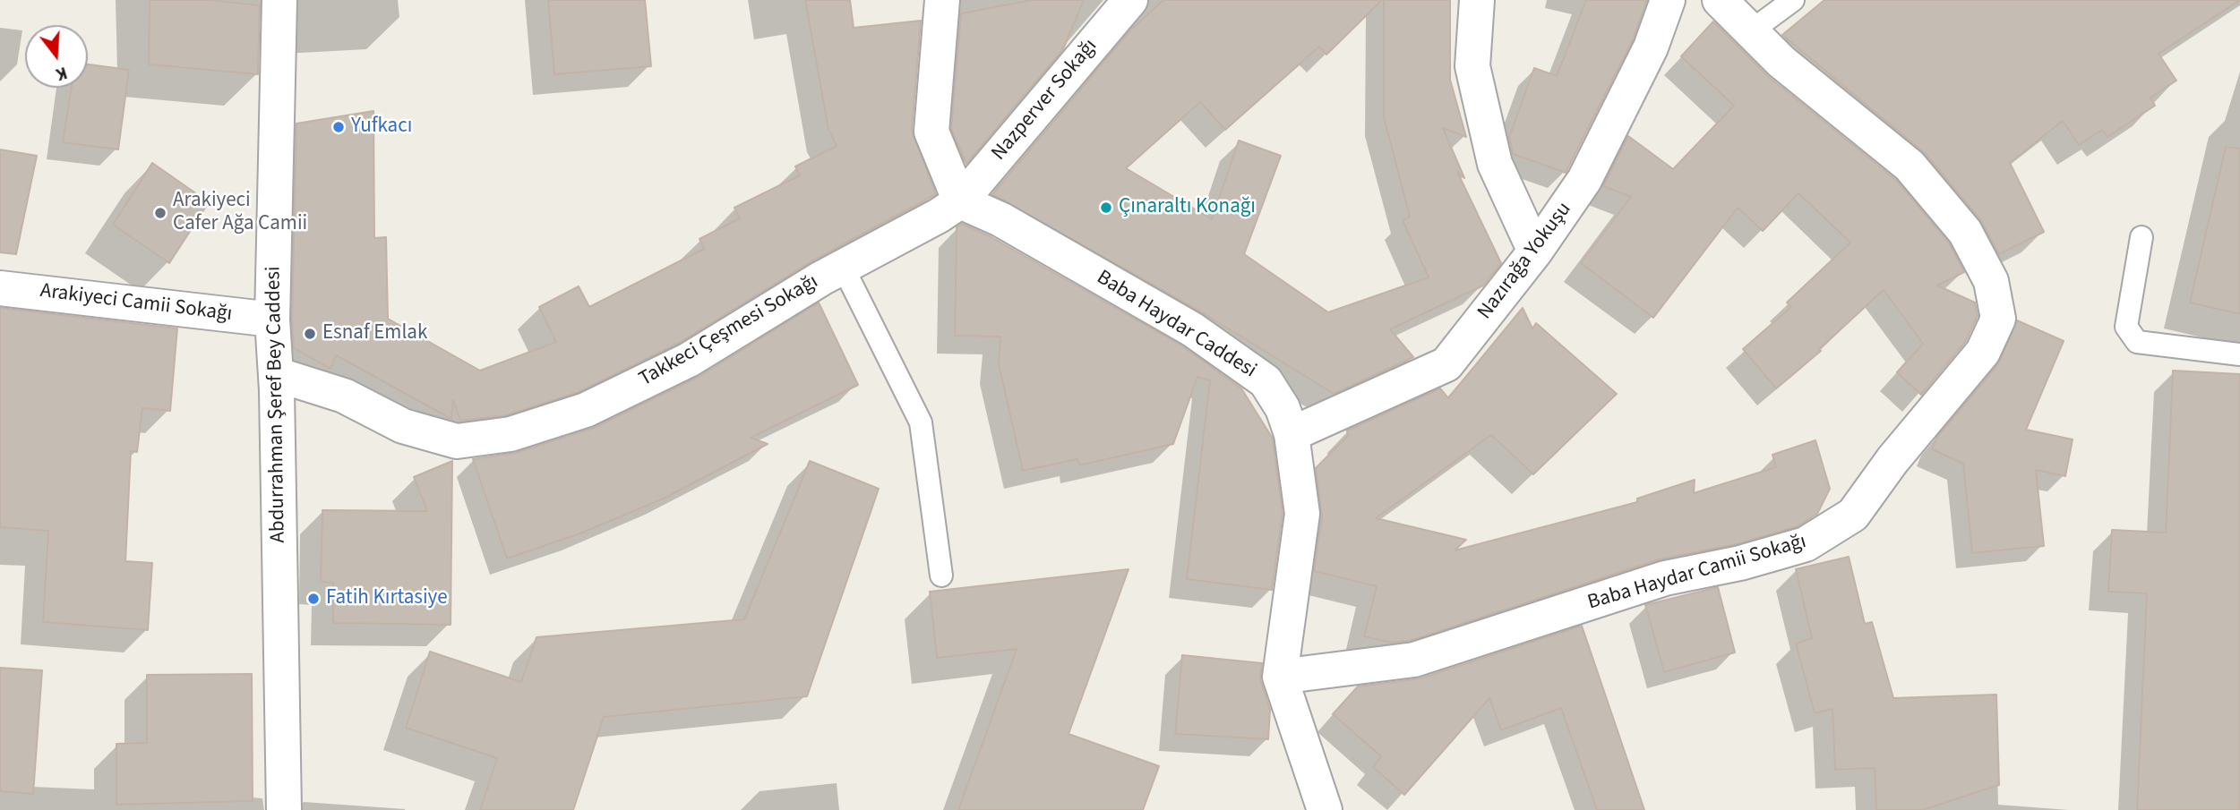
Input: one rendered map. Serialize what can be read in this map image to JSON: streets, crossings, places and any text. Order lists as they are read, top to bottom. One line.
{"streets":{"street":["Nazperver Sokağı","Nazırağa Yokuşu","Arakiyeci Camii Sokağı","Baba Haydar Caddesi","Takkeci Çeşmesi Sokağı","Abdurrahman Şeref Bey Caddesi","Baba Haydar Camii Sokağı"]},"crossings":[["Nazperver Sokağı","Baba Haydar Caddesi"],["Nazperver Sokağı","Takkeci Çeşmesi Sokağı"],["Nazırağa Yokuşu","Baba Haydar Caddesi"],["Arakiyeci Camii Sokağı","Abdurrahman Şeref Bey Caddesi"],["Baba Haydar Caddesi","Takkeci Çeşmesi Sokağı"],["Baba Haydar Caddesi","Baba Haydar Camii Sokağı"],["Takkeci Çeşmesi Sokağı","Abdurrahman Şeref Bey Caddesi"]],"places":["Yufkacı","Çınaraltı Konağı","Arakiyeci Cafer Ağa Camii","Esnaf Emlak","Fatih Kırtasiye"],"north":"bottom"}
